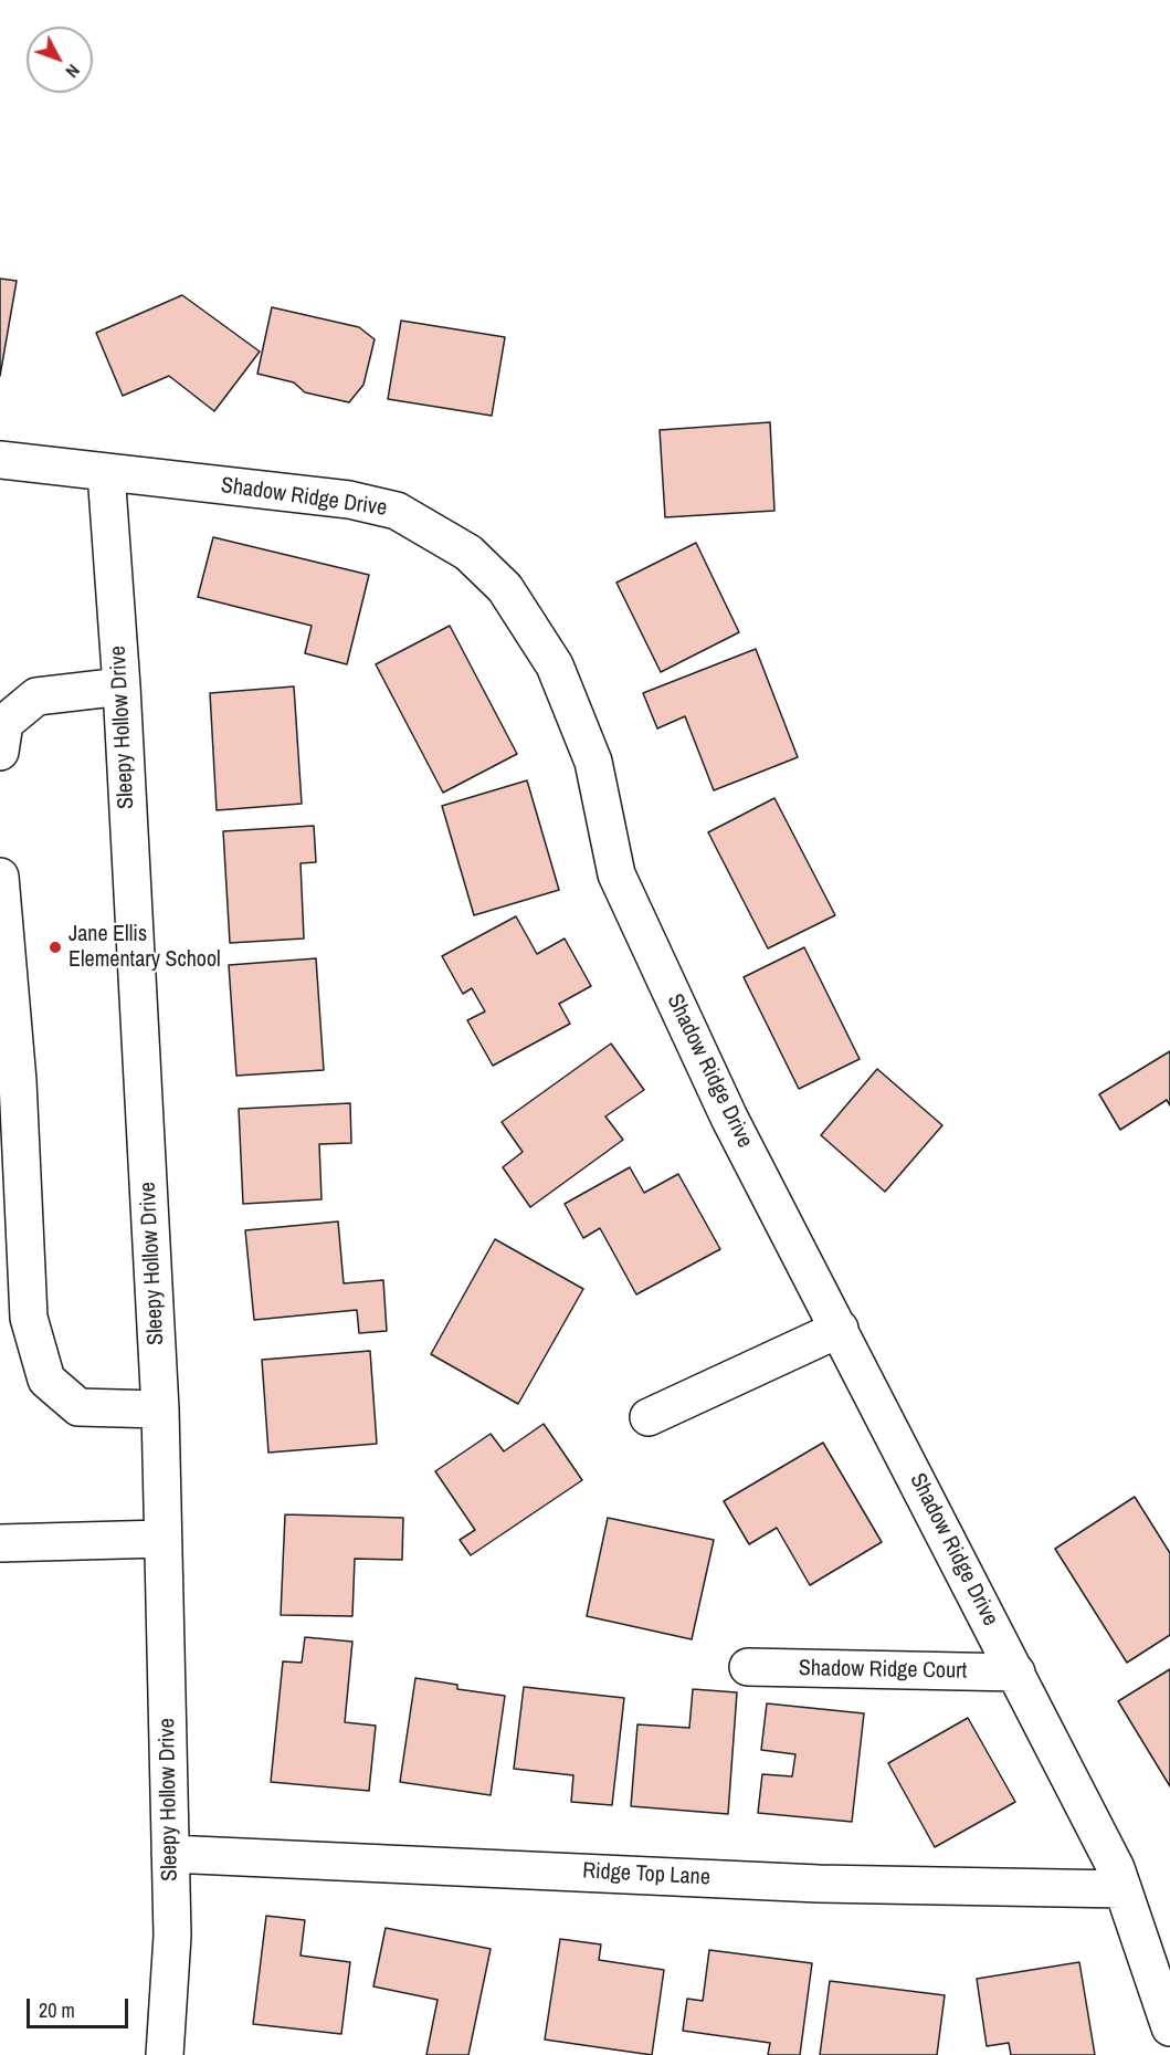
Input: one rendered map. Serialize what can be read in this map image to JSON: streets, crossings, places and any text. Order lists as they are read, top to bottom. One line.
{"streets":{"street":["Shadow Ridge Drive","Sleepy Hollow Drive","Shadow Ridge Court","Ridge Top Lane"]},"crossings":[["Shadow Ridge Drive","Sleepy Hollow Drive"],["Shadow Ridge Drive","Shadow Ridge Court"],["Shadow Ridge Drive","Ridge Top Lane"],["Sleepy Hollow Drive","Ridge Top Lane"]],"places":["Jane Ellis Elementary School"],"scale_bar":"20 m","north":"bottom right"}
